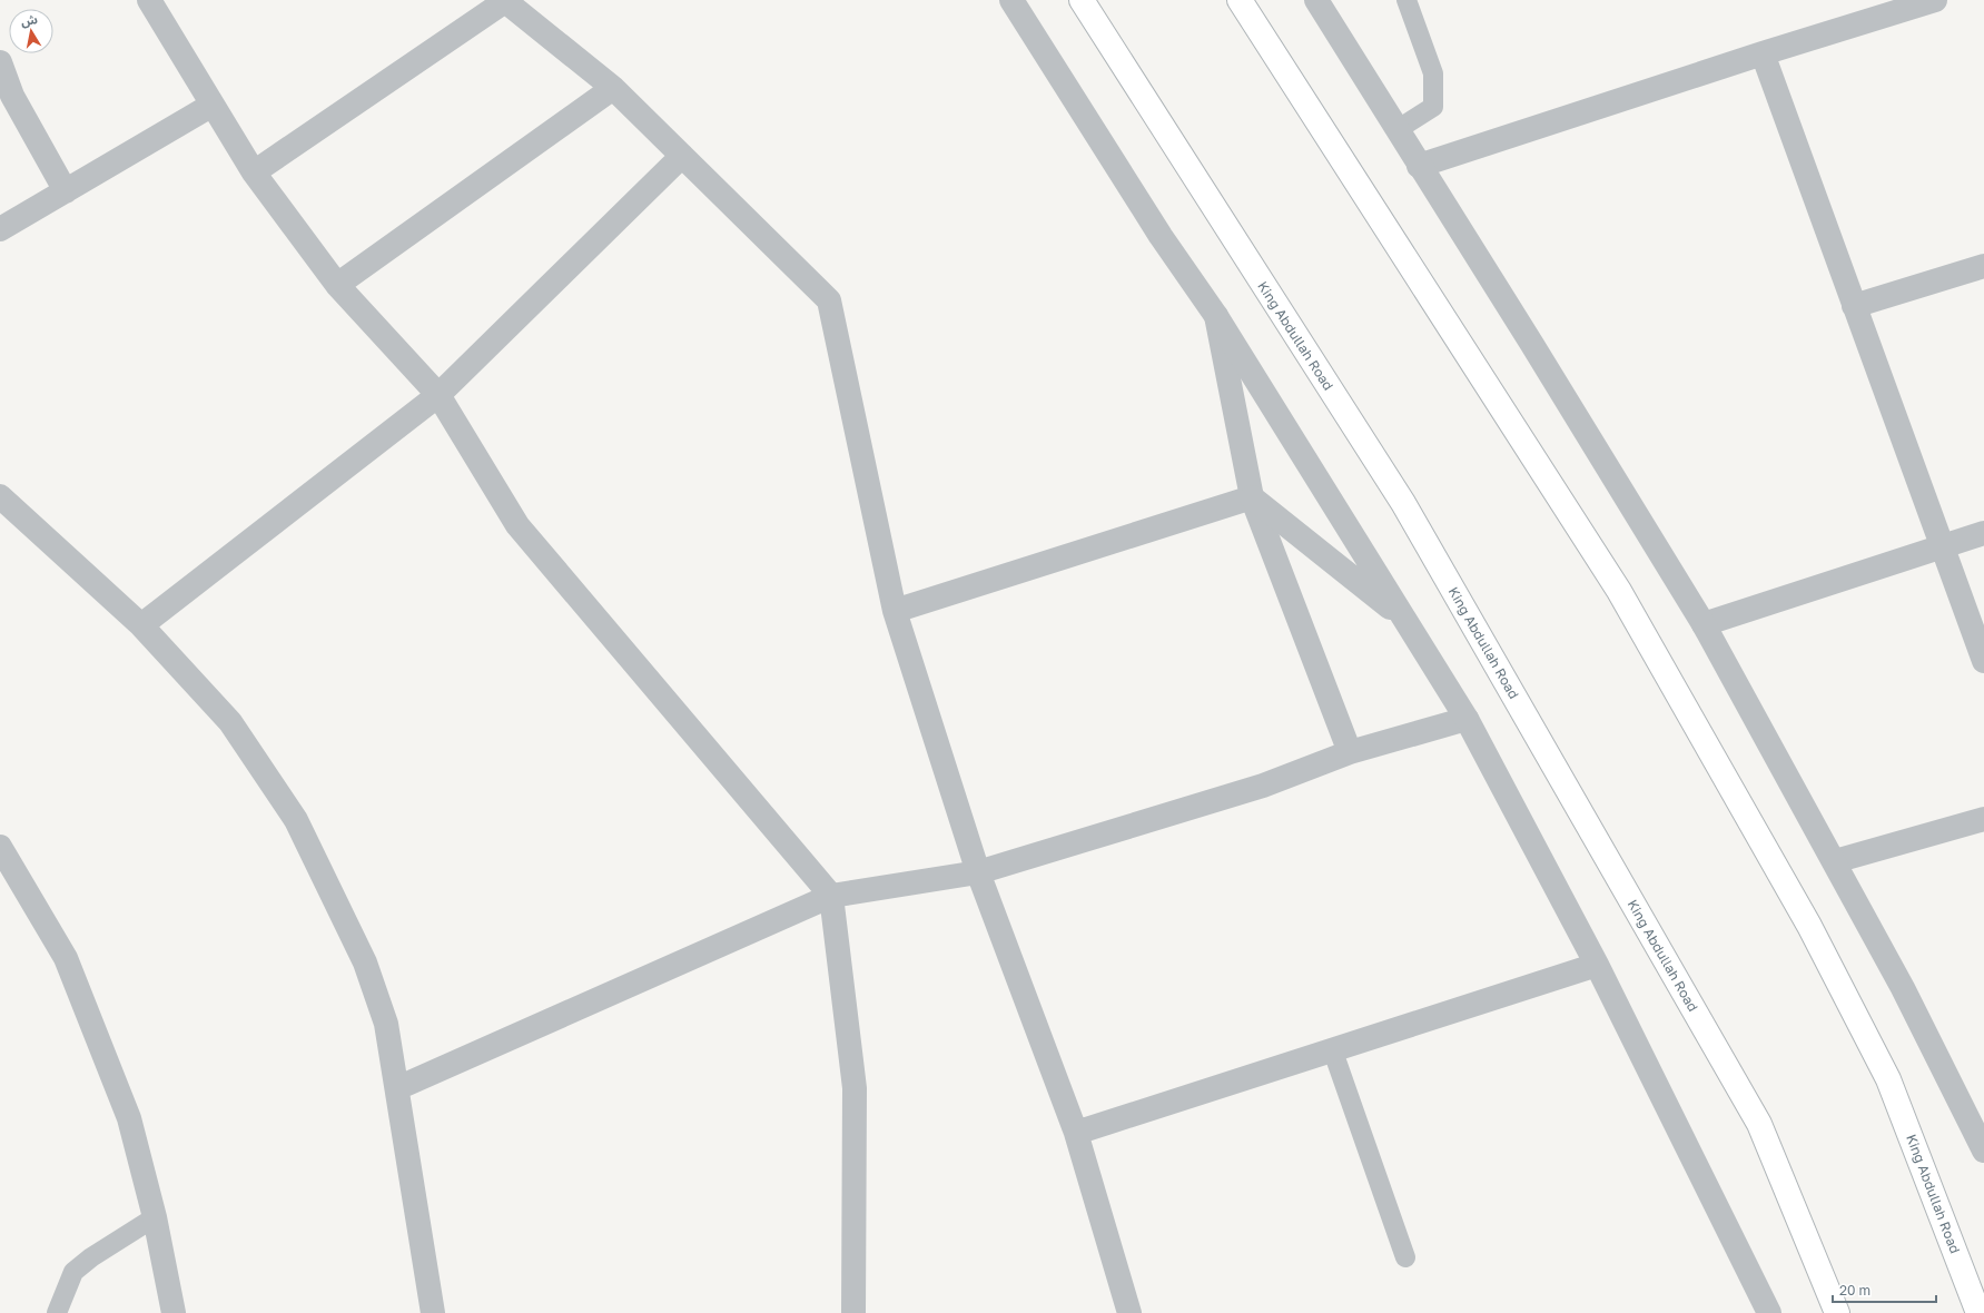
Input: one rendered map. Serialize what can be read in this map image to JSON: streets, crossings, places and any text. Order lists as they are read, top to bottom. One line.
{"streets":{"main road":["King Abdullah Road"]},"scale_bar":"20 m","north":"top"}
